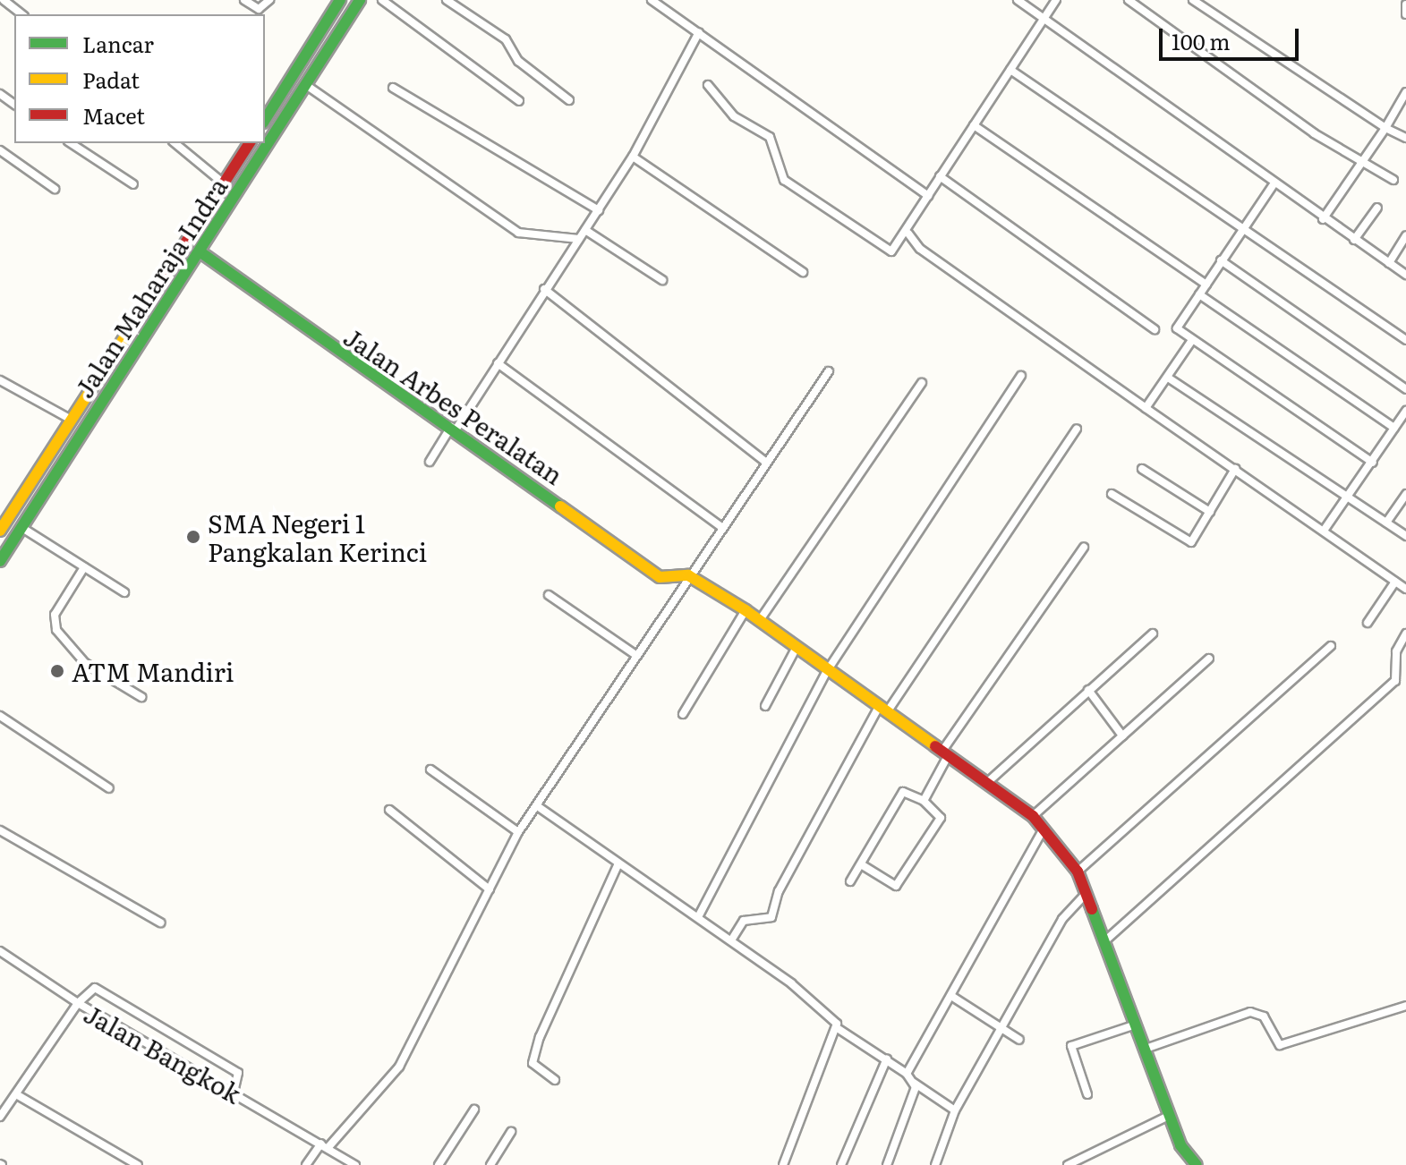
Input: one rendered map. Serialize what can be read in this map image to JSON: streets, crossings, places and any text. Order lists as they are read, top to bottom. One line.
{"streets":{"main road":["Jalan Maharaja Indra","Jalan Arbes Peralatan"],"street":["Jalan Bangkok"]},"crossings":[["Jalan Maharaja Indra","Jalan Arbes Peralatan"]],"places":["SMA Negeri 1 Pangkalan Kerinci","ATM Mandiri"],"legend":["Lancar","Padat","Macet"],"scale_bar":"100 m"}
